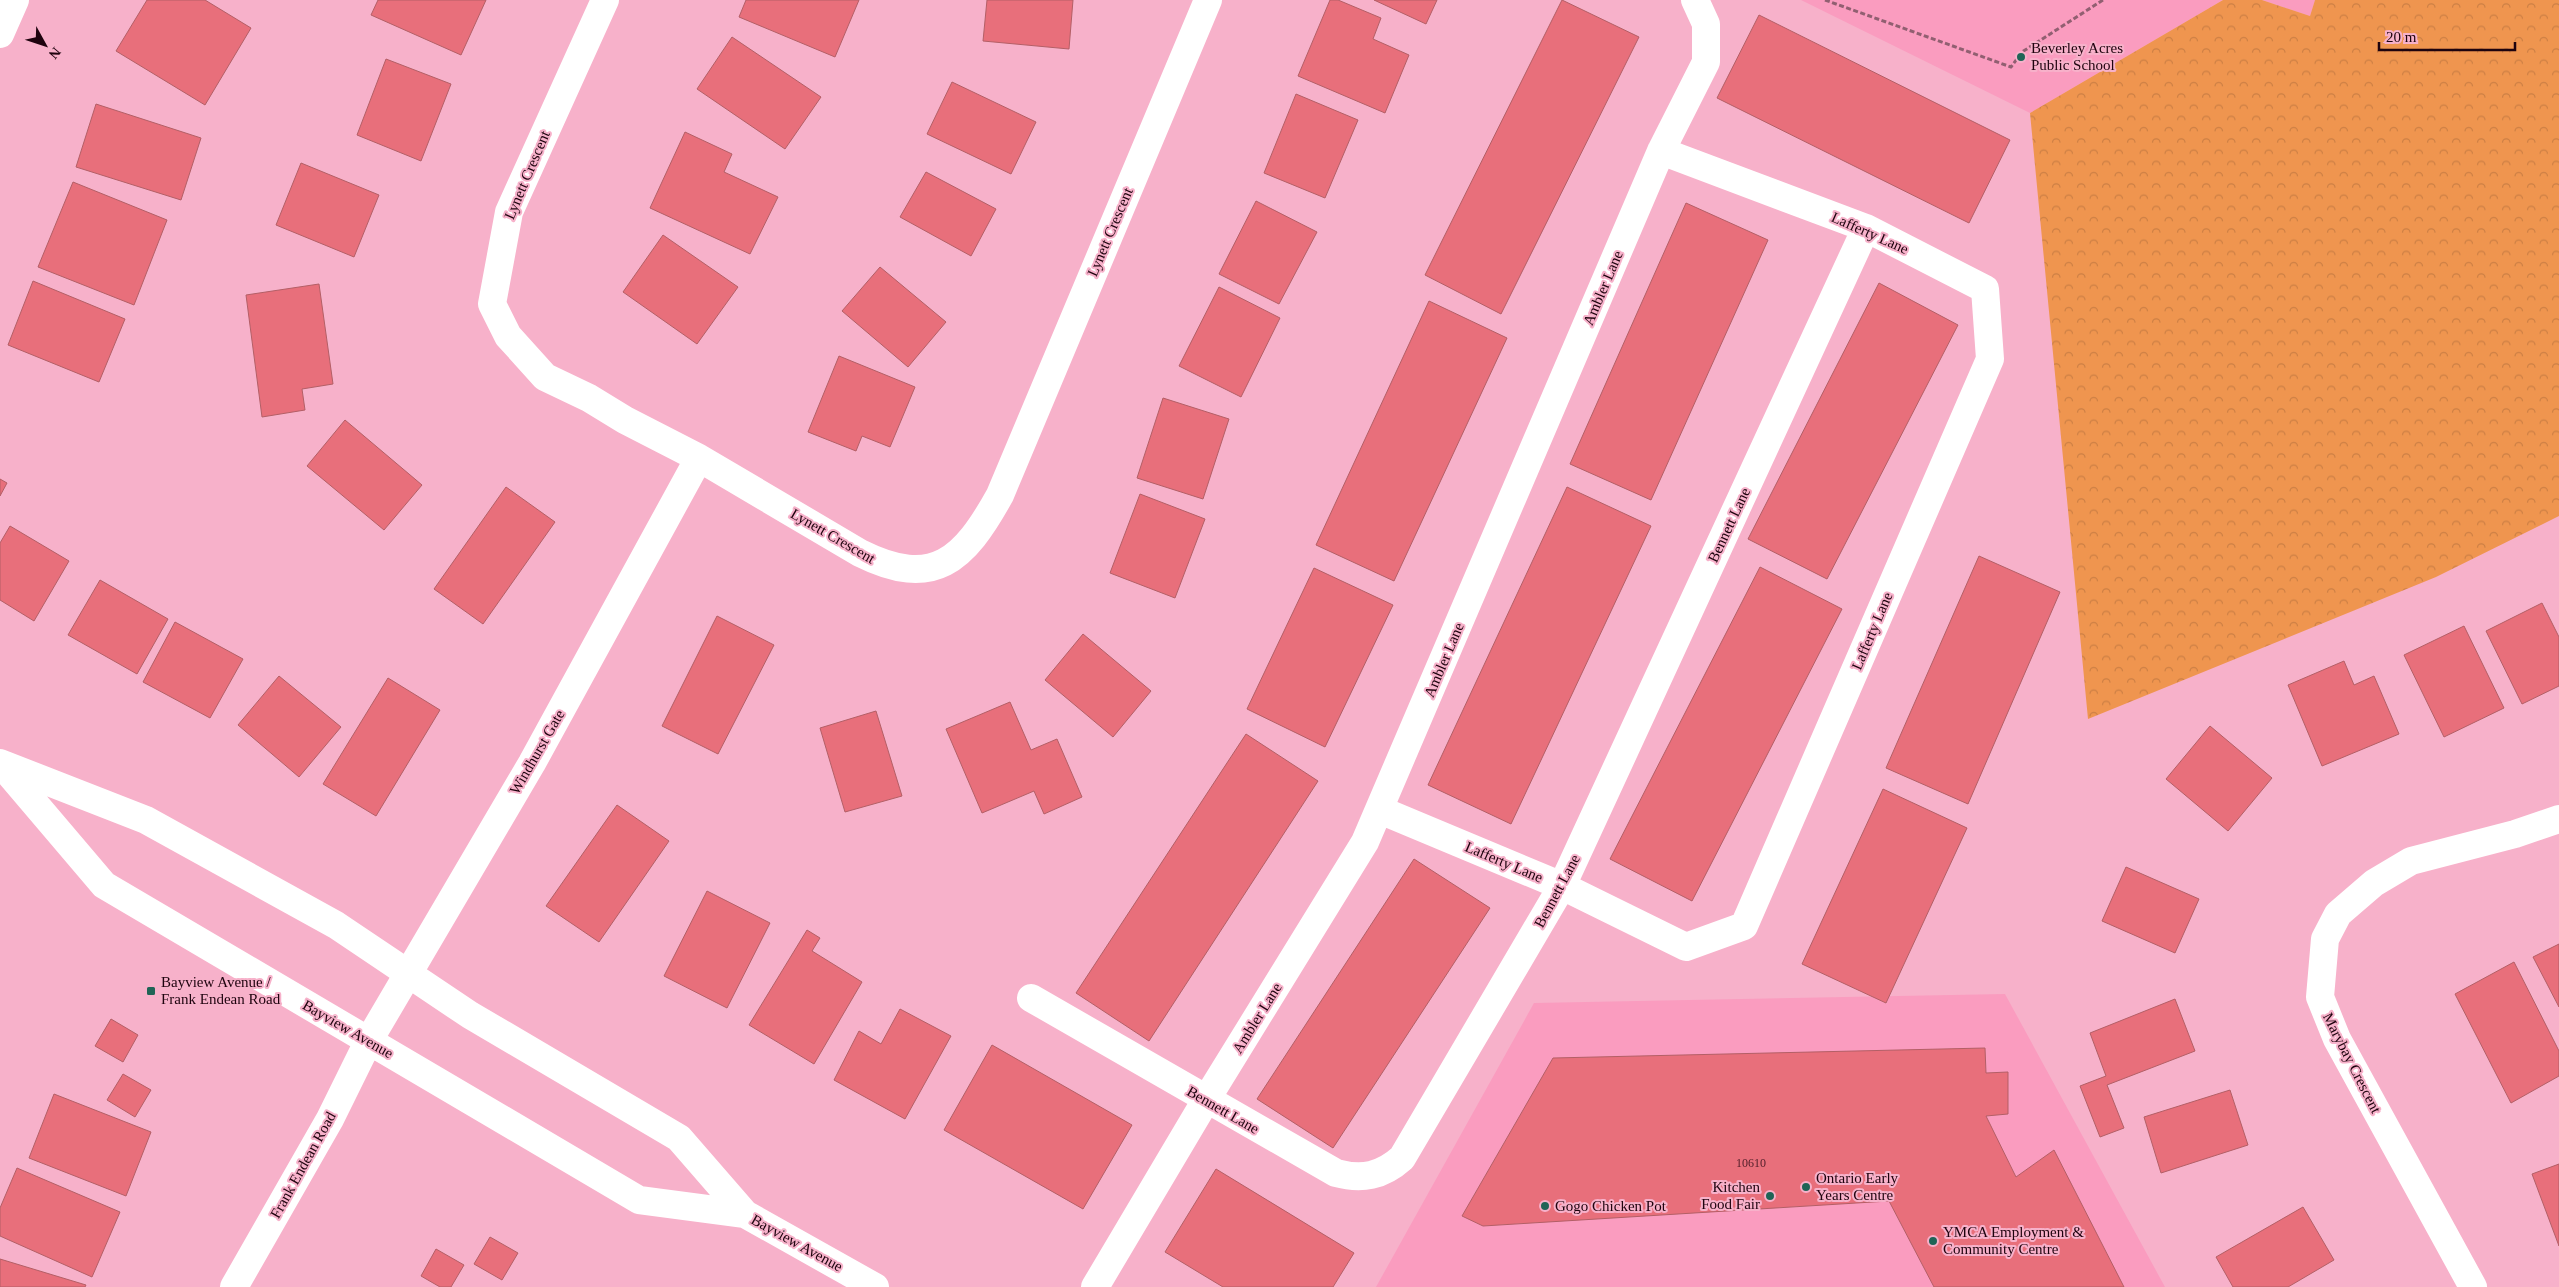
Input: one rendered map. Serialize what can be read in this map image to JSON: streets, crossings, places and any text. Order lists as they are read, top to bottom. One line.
{"streets":{"street":["Lynett Crescent","Lafferty Lane","Ambler Lane","Bennett Lane","Windhurst Gate","Bayview Avenue","Marybay Crescent","Frank Endean Road"]},"crossings":[["Lynett Crescent","Windhurst Gate"],["Lafferty Lane","Ambler Lane"],["Lafferty Lane","Bennett Lane"],["Ambler Lane","Bennett Lane"],["Windhurst Gate","Bayview Avenue"],["Windhurst Gate","Frank Endean Road"],["Bayview Avenue","Frank Endean Road"]],"places":{"other":["Beverley Acres Public School","Ontario Early Years Centre","Kitchen Food Fair","Gogo Chicken Pot","YMCA Employment & Community Centre"],"transit":["Bayview Avenue / Frank Endean Road"]},"house_numbers":["10610"],"scale_bar":"20 m","north":"bottom right"}
